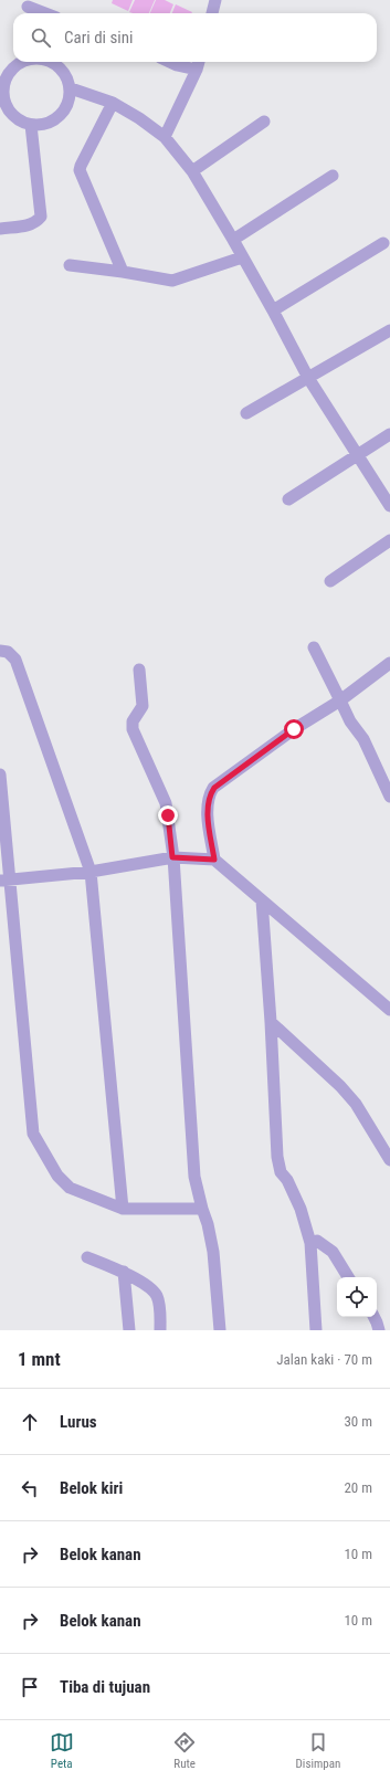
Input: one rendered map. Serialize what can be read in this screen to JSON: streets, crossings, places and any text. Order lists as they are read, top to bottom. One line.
{"page":{"search":"Cari di sini","heading":["1 mnt","Jalan kaki · 70 m"],"list":[["Lurus","30 m"],["Belok kiri","20 m"],["Belok kanan","10 m"],["Belok kanan","10 m"],"Tiba di tujuan"],"nav":["Peta","Rute","Disimpan"]}}
